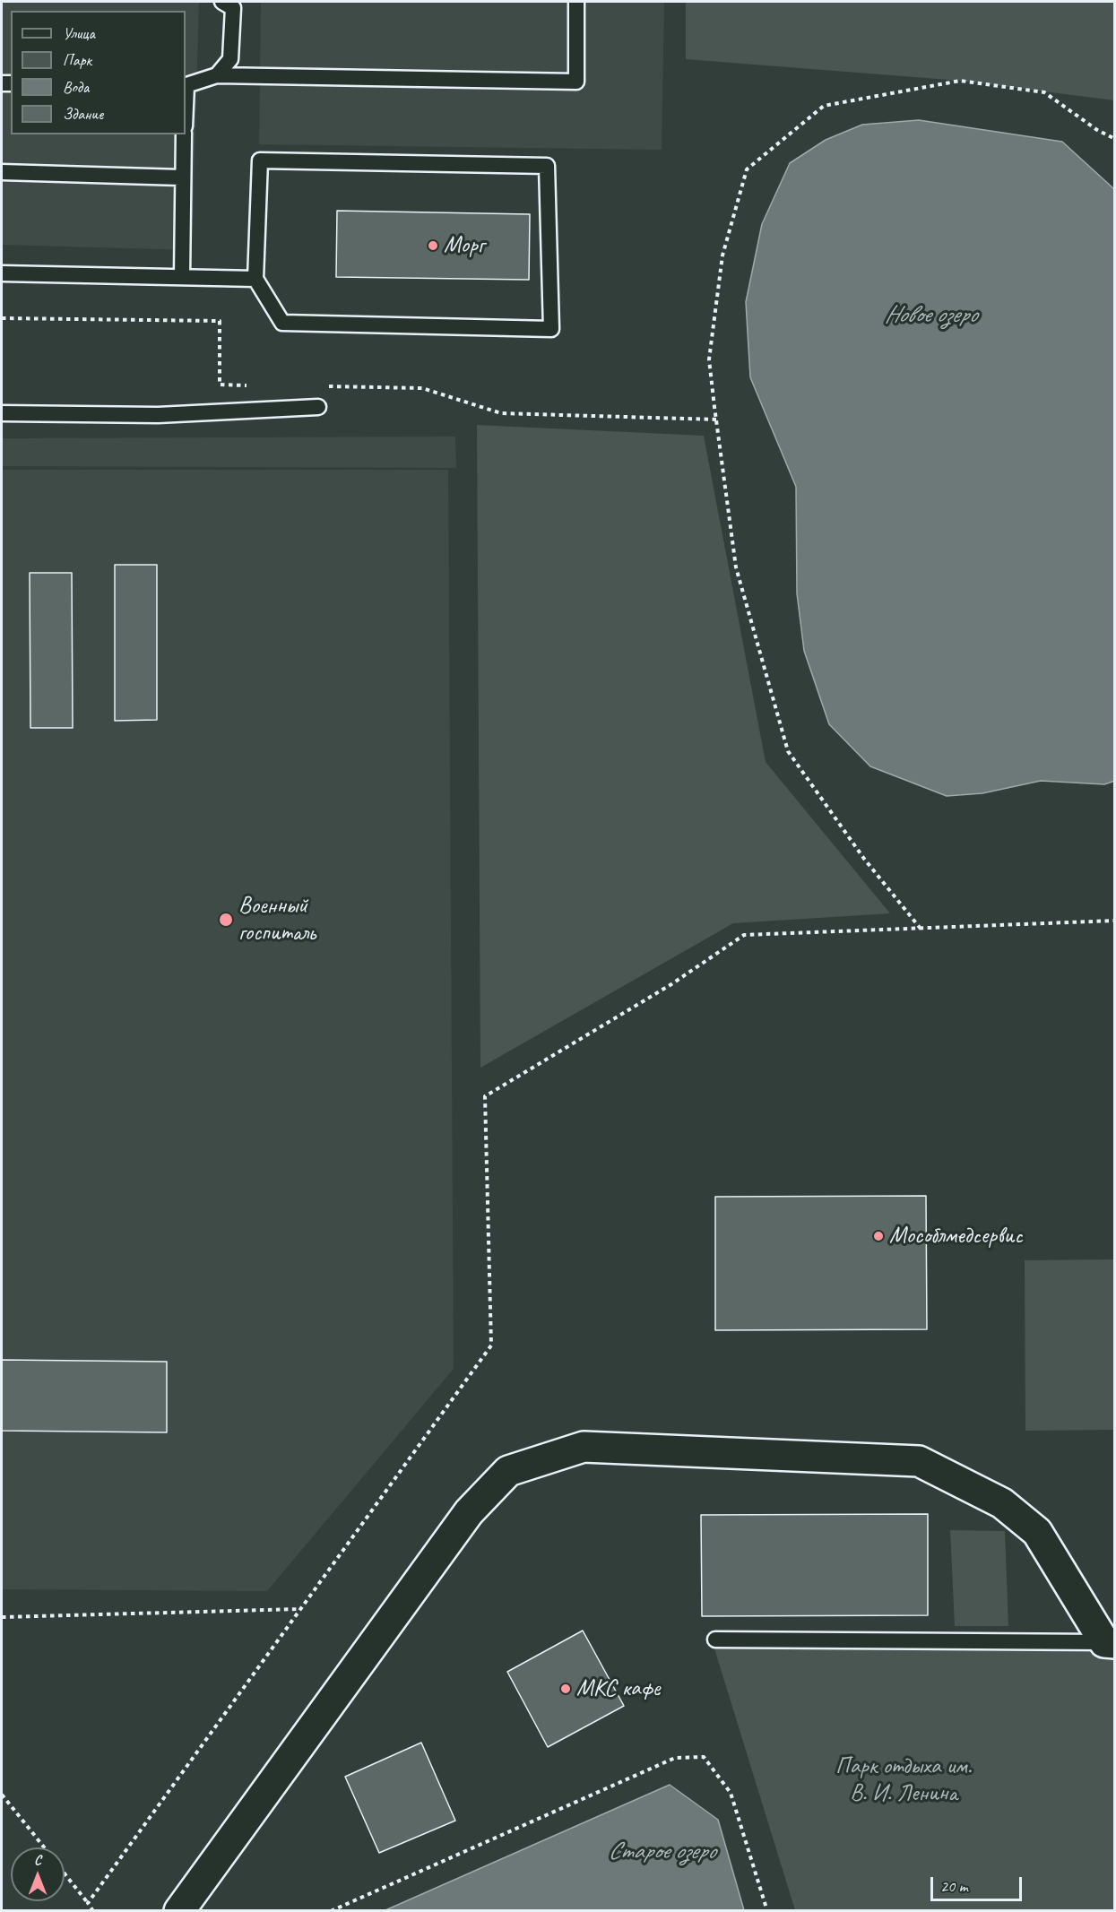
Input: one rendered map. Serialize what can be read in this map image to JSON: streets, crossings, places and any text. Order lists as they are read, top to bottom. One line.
{"water":["Новое озеро","Старое озеро"],"parks":["Парк отдыха им. В. И. Ленина"],"places":["Морг","Военный госпиталь","Мособлмедсервис","МКС кафе"],"legend":["Улица","Парк","Вода","Здание"],"scale_bar":"20 m","north":"top"}
